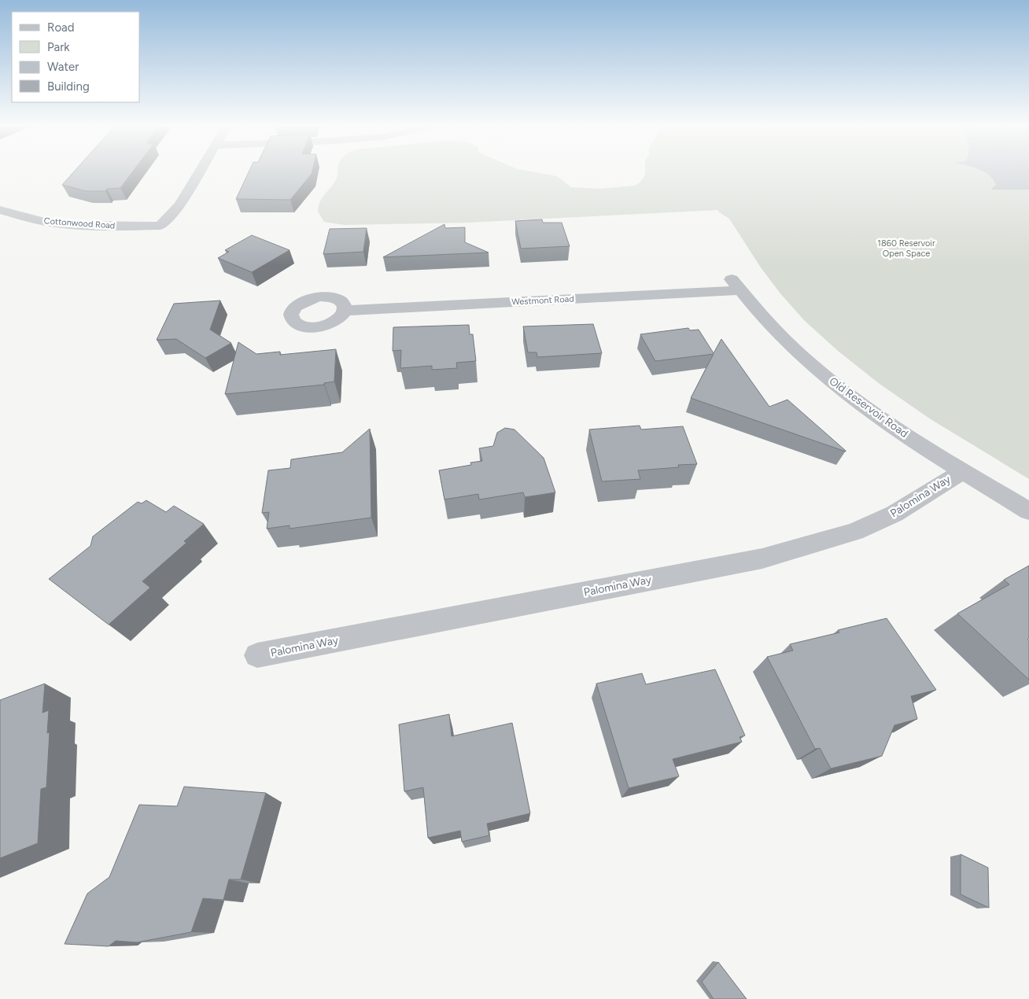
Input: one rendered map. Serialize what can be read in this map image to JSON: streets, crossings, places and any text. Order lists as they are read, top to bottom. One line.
{"streets":{"street":["Cottonwood Road","Westmont Road","Old Reservoir Road","Palomina Way"]},"crossings":[["Westmont Road","Old Reservoir Road"],["Old Reservoir Road","Palomina Way"]],"parks":["1860 Reservoir Open Space"],"legend":["Road","Park","Water","Building"]}
